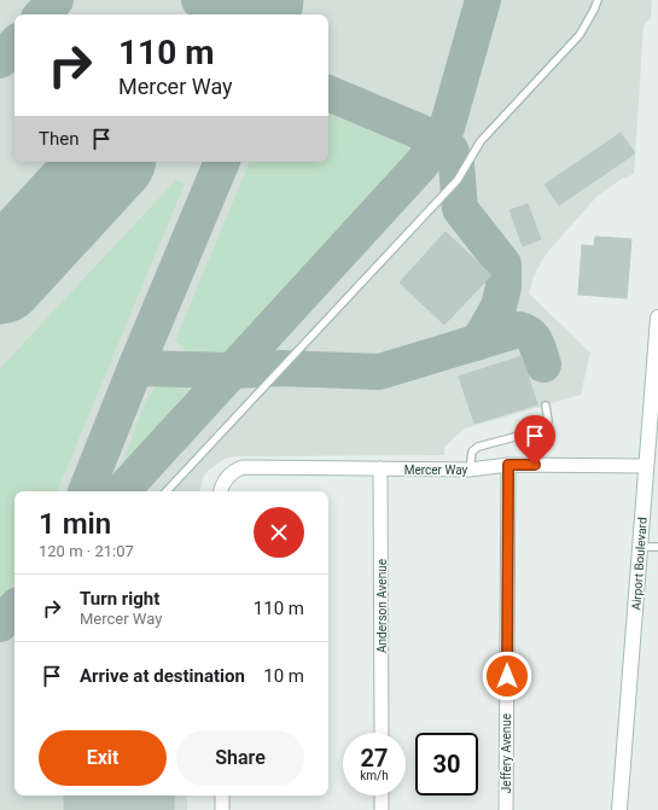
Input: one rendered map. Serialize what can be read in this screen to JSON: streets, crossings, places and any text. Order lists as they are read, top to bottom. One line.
{"streets":{"main road":["Airport Boulevard"],"street":["Mercer Way","Anderson Avenue","Jeffery Avenue"]},"crossings":[["Mercer Way","Airport Boulevard"],["Mercer Way","Anderson Avenue"],["Mercer Way","Jeffery Avenue"]],"page":{"turn":["110 m","Mercer Way"],"then":"Then","heading":["1 min","120 m · 21:07"],"list":[{"name":"Turn right","note":"Mercer Way","value":"110 m"},{"name":"Arrive at destination","value":"10 m"}],"buttons":["Exit","Share"],"speed":"27 km/h","limit":"30"}}
